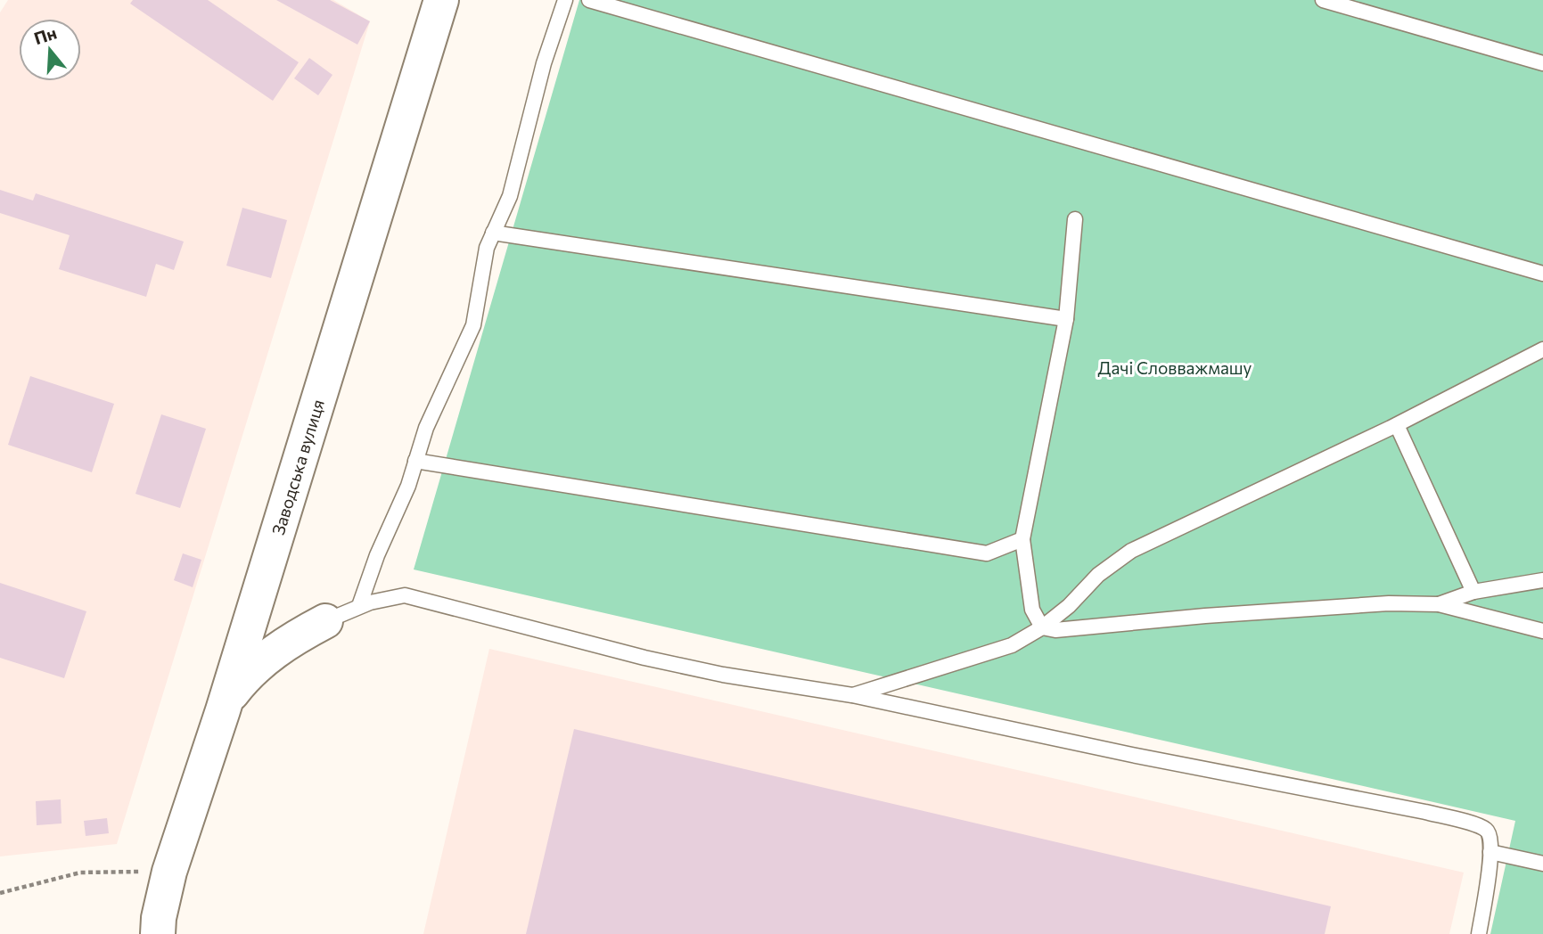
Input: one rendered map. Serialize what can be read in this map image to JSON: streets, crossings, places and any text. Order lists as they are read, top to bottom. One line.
{"streets":{"street":["Заводська вулиця"]},"parks":["Дачі Словважмашу"],"north":"top"}
